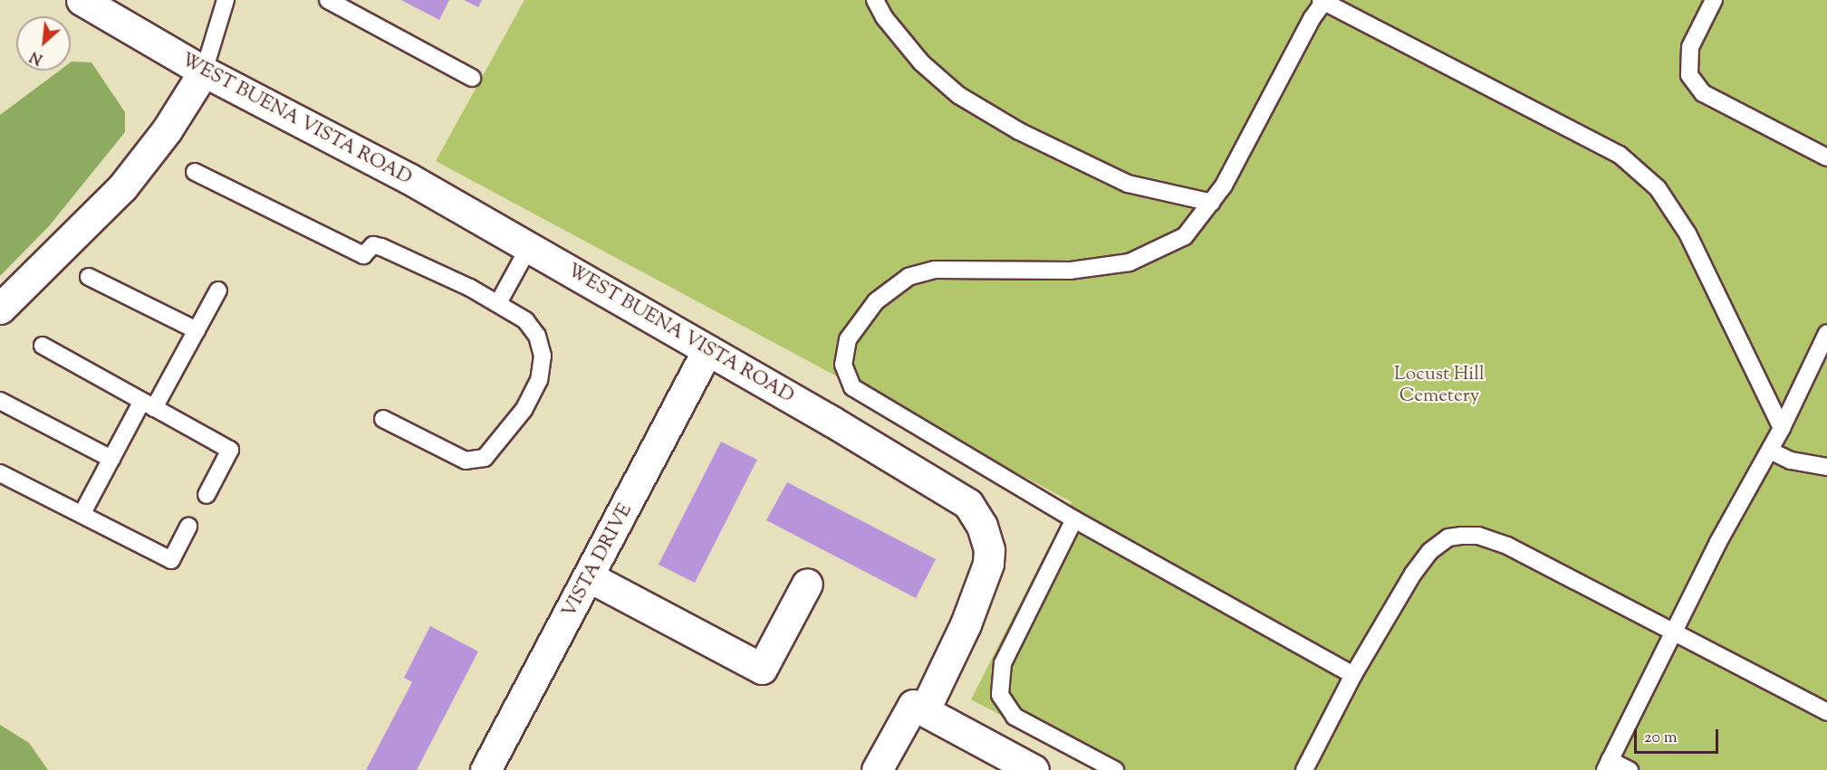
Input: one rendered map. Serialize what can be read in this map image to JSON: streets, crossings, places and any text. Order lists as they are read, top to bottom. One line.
{"streets":{"street":["WEST BUENA VISTA ROAD","VISTA DRIVE"]},"crossings":[["WEST BUENA VISTA ROAD","VISTA DRIVE"]],"parks":["Locust Hill Cemetery"],"scale_bar":"20 m","north":"bottom left"}
